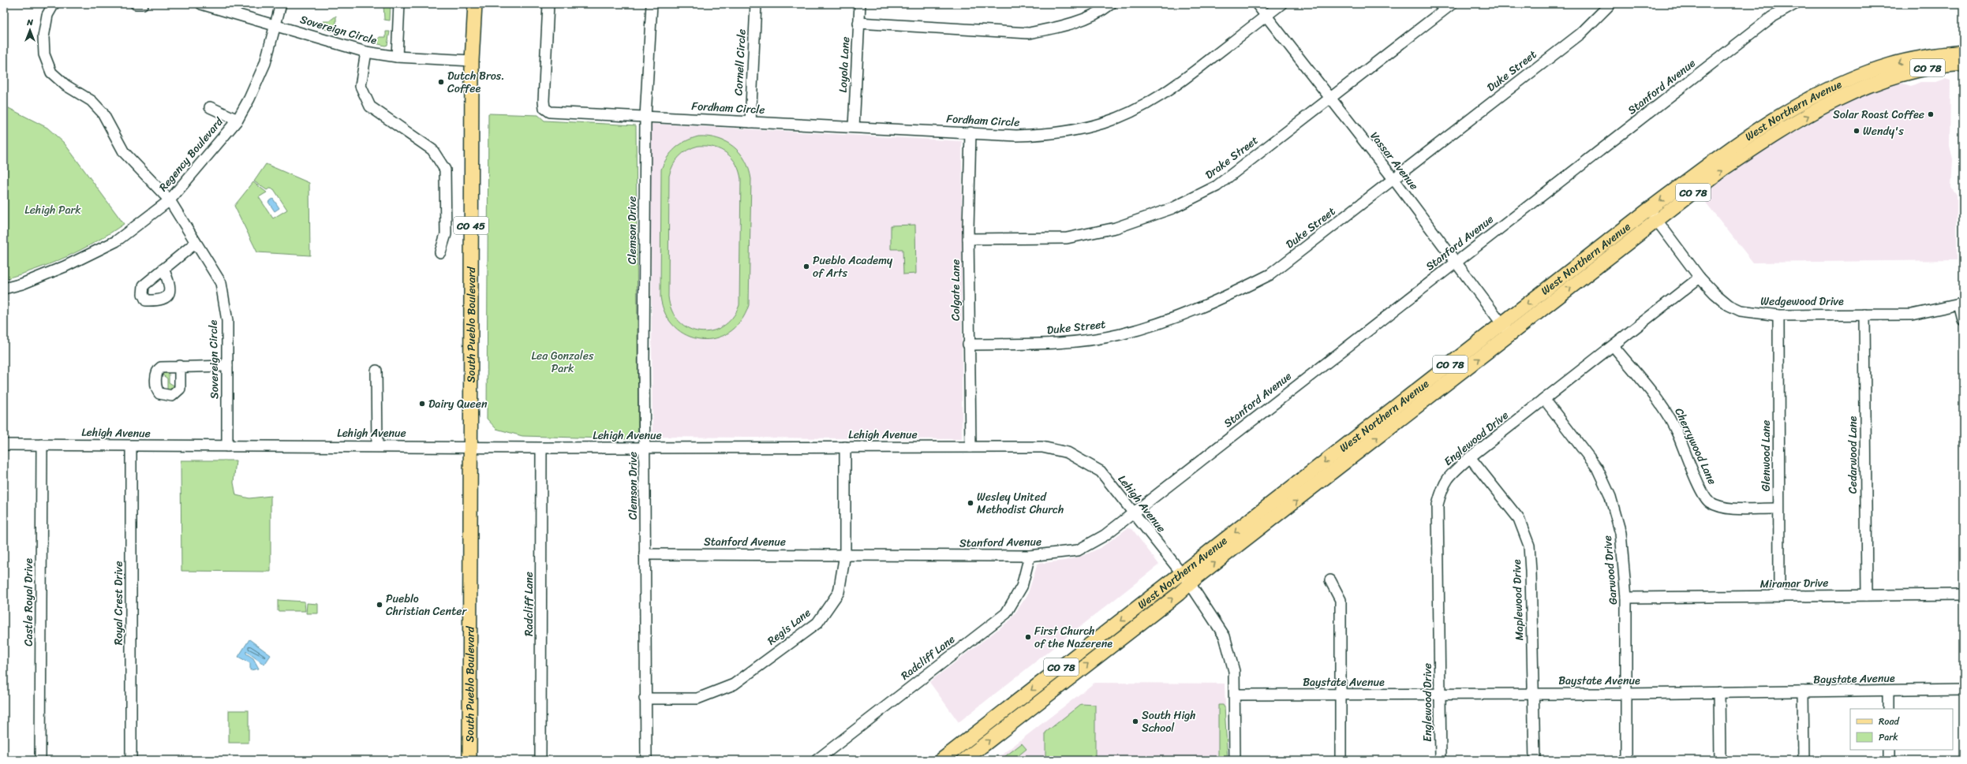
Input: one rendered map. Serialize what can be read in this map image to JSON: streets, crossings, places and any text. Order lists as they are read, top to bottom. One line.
{"streets":{"main road":["CO 78","West Northern Avenue","CO 45","South Pueblo Boulevard"],"street":["Sovereign Circle","Cornell Circle","Loyola Lane","Duke Street","Stanford Avenue","Fordham Circle","Regency Boulevard","Drake Street","Vassar Avenue","Clemson Drive","Colgate Lane","Wedgewood Drive","Lehigh Avenue","Englewood Drive","Cherrywood Lane","Cedarwood Lane","Glenwood Lane","Garwood Drive","Miramar Drive","Maplewood Drive","Castle Royal Drive","Royal Crest Drive","Radcliff Lane","Regis Lane","Baystate Avenue"]},"crossings":[["Sovereign Circle","Regency Boulevard"],["Sovereign Circle","South Pueblo Boulevard"],["Sovereign Circle","Lehigh Avenue"],["Cornell Circle","Fordham Circle"],["Loyola Lane","Fordham Circle"],["Duke Street","Vassar Avenue"],["Duke Street","Colgate Lane"],["Stanford Avenue","Vassar Avenue"],["Stanford Avenue","Clemson Drive"],["Stanford Avenue","Lehigh Avenue"],["Stanford Avenue","Radcliff Lane"],["Stanford Avenue","Regis Lane"],["Fordham Circle","Vassar Avenue"],["Fordham Circle","Clemson Drive"],["Fordham Circle","Colgate Lane"],["West Northern Avenue","Vassar Avenue"],["West Northern Avenue","Wedgewood Drive"],["West Northern Avenue","Lehigh Avenue"],["Drake Street","Vassar Avenue"],["Drake Street","Colgate Lane"],["Clemson Drive","Lehigh Avenue"],["Clemson Drive","Regis Lane"],["Colgate Lane","Lehigh Avenue"],["Wedgewood Drive","Englewood Drive"],["Wedgewood Drive","Cedarwood Lane"],["Wedgewood Drive","Glenwood Lane"],["South Pueblo Boulevard","Lehigh Avenue"],["Lehigh Avenue","Castle Royal Drive"],["Lehigh Avenue","Royal Crest Drive"],["Lehigh Avenue","Radcliff Lane"],["Lehigh Avenue","Regis Lane"],["Lehigh Avenue","Baystate Avenue"],["Englewood Drive","Cherrywood Lane"],["Englewood Drive","Garwood Drive"],["Englewood Drive","Maplewood Drive"],["Englewood Drive","Baystate Avenue"],["Cherrywood Lane","Glenwood Lane"],["Cedarwood Lane","Miramar Drive"],["Glenwood Lane","Miramar Drive"],["Garwood Drive","Miramar Drive"],["Garwood Drive","Baystate Avenue"],["Maplewood Drive","Baystate Avenue"]],"parks":["Lehigh Park","Lea Gonzales Park"],"places":["Dutch Bros. Coffee","Solar Roast Coffee","Wendy's","Pueblo Academy of Arts","Dairy Queen","Wesley United Methodist Church","Pueblo Christian Center","First Church of the Nazerene","South High School"],"legend":["Road","Park"],"north":"top"}
